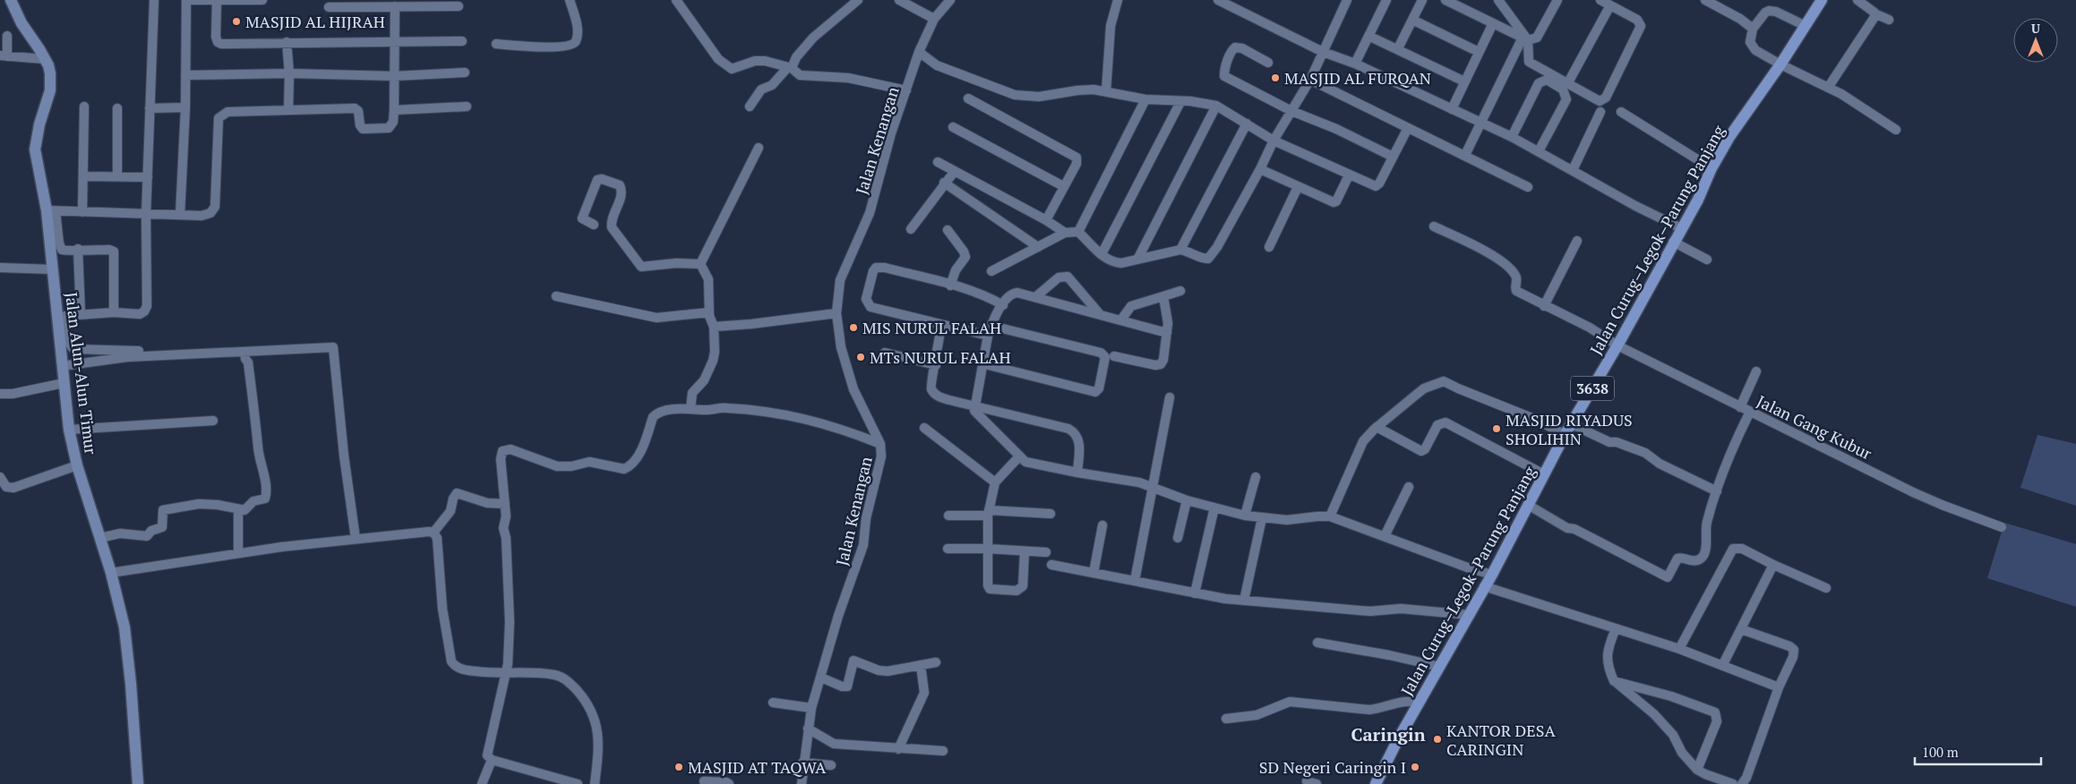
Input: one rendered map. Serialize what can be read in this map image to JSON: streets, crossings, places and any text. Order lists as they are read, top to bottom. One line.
{"streets":{"main road":["Jalan Curug–Legok–Parung Panjang","3638"],"street":["Jalan Kenangan","Jalan Alun-Alun Timur","Jalan Gang Kubur"]},"crossings":[["Jalan Curug–Legok–Parung Panjang","Jalan Gang Kubur"]],"districts":["Caringin"],"places":["MASJID AL HIJRAH","MASJID AL FURQAN","MIS NURUL FALAH","MTs NURUL FALAH","MASJID RIYADUS SHOLIHIN","KANTOR DESA CARINGIN","MASJID AT TAQWA","SD Negeri Caringin I"],"scale_bar":"100 m","north":"top"}
